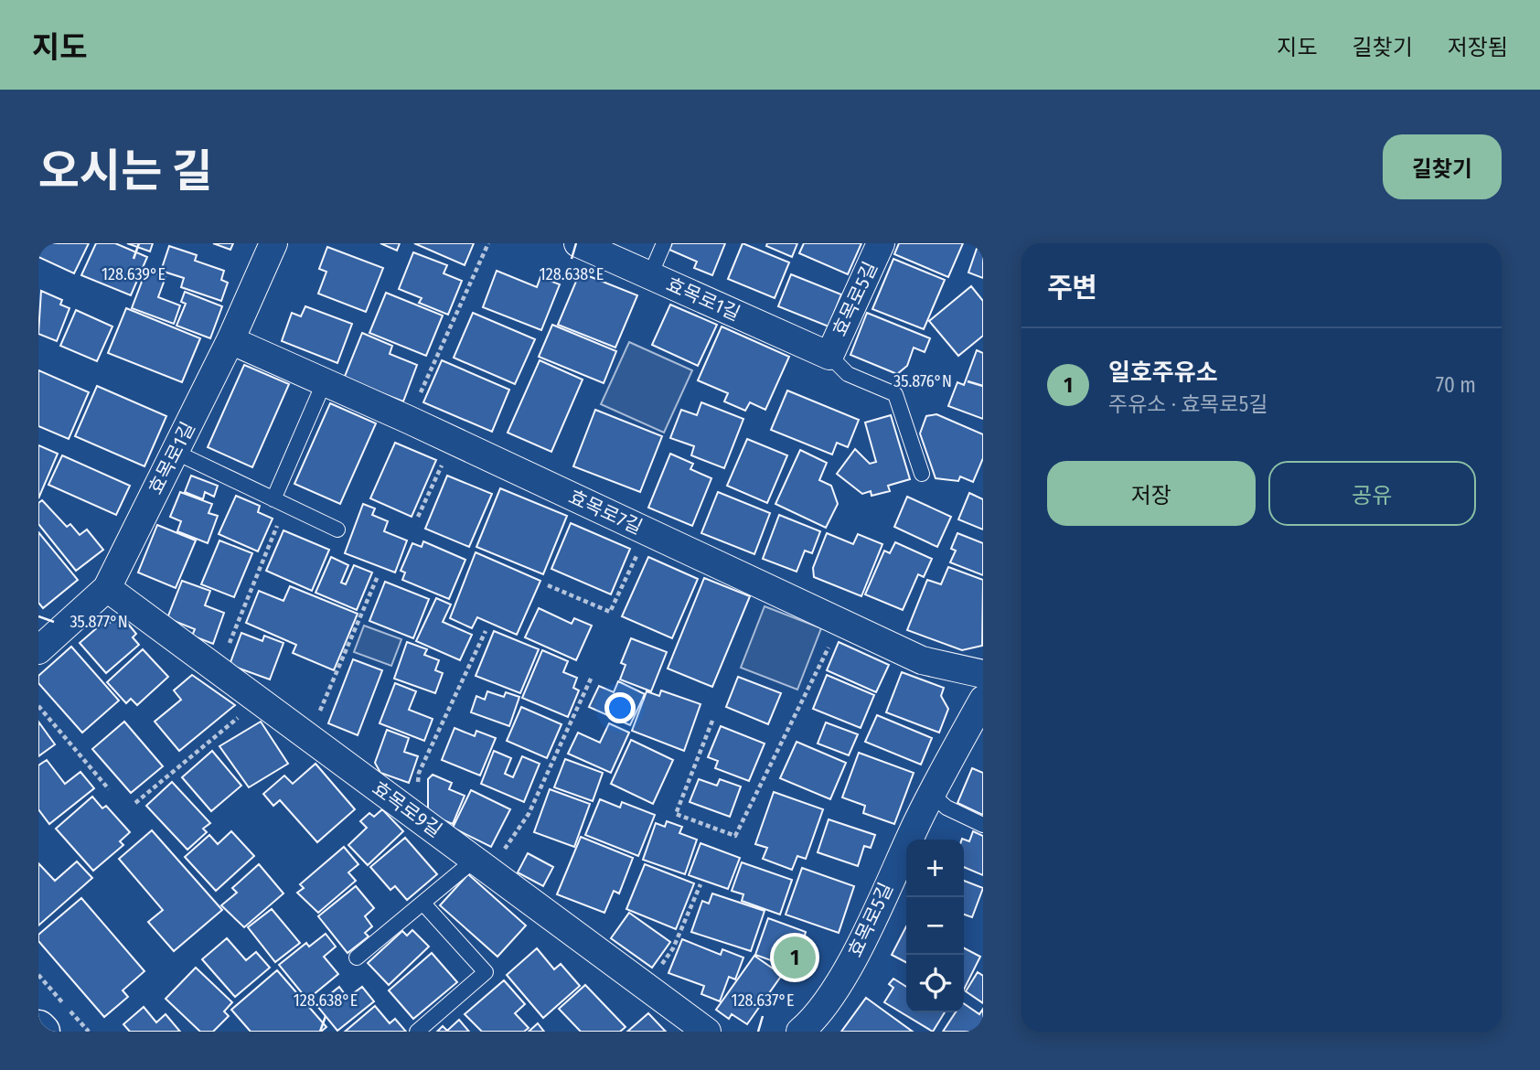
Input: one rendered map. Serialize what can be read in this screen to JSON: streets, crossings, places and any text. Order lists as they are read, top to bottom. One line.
{"streets":{"street":["효목로1길","효목로5길","효목로7길","효목로9길"]},"crossings":[["효목로1길","효목로5길"],["효목로1길","효목로7길"],["효목로1길","효목로9길"]],"page":{"header":"지도","nav":["지도","길찾기","저장됨"],"title":"오시는 길","buttons":["길찾기",["저장","공유"]],"heading":"주변","list":[{"mark":"1","name":"일호주유소","note":"주유소 · 효목로5길","value":"70 m"}],"map_buttons":["+","−"],"pins":"1"},"coordinates":["128.639°E","128.638°E","35.876°N","35.877°N","128.637°E"]}
